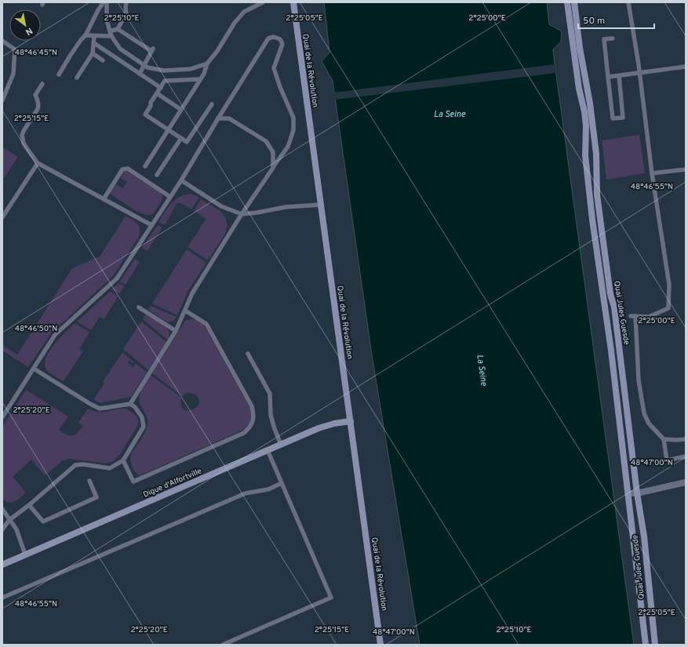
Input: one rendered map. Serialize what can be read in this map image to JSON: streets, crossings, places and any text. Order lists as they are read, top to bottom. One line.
{"streets":{"main road":["Quai de la Révolution","Quai Jules Guesde","Digue d'Alfortville"]},"crossings":[["Quai de la Révolution","Digue d'Alfortville"]],"water":["La Seine"],"scale_bar":"50 m","north":"bottom right","coordinates":["2°25'10\"E","2°25'05\"E","2°25'00\"E","48°46'45\"N","2°25'15\"E","48°46'55\"N","48°46'50\"N","2°25'20\"E","48°47'00\"N"]}
